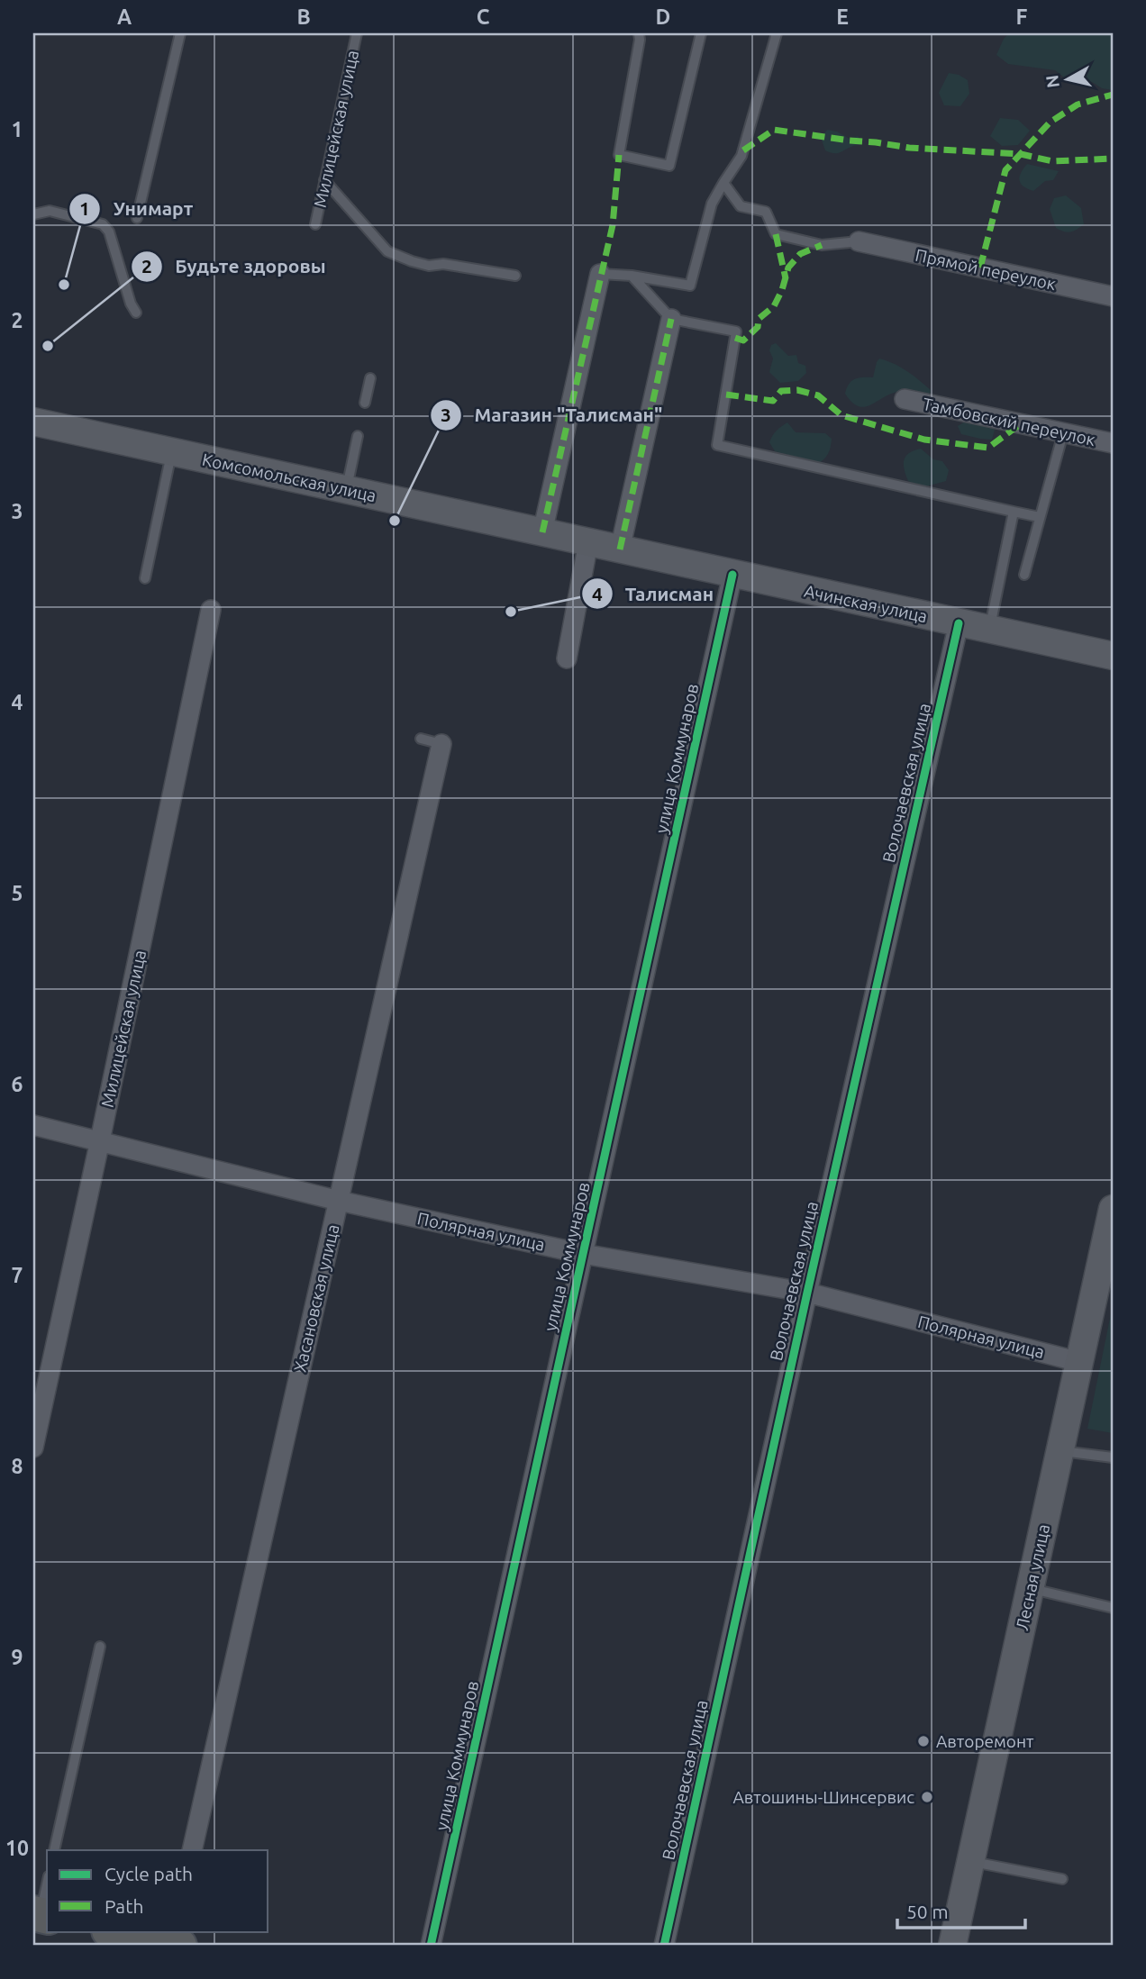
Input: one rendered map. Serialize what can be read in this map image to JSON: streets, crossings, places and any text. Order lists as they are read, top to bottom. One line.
{"streets":{"street":["Милицейская улица","Прямой переулок","Тамбовский переулок","Комсомольская улица","Ачинская улица","улица Коммунаров","Волочаевская улица","Полярная улица","Хасановская улица","Лесная улица"]},"crossings":[["Милицейская улица","Полярная улица"],["Комсомольская улица","Ачинская улица"],["Ачинская улица","улица Коммунаров"],["Ачинская улица","Волочаевская улица"],["улица Коммунаров","Полярная улица"],["Волочаевская улица","Полярная улица"],["Полярная улица","Хасановская улица"],["Полярная улица","Лесная улица"]],"places":["Унимарт","Будьте здоровы","Магазин \"Талисман\"","Талисман","Авторемонт","Автошины-Шинсервис"],"legend":["Cycle path","Path"],"scale_bar":"50 m","north":"left","grid":{"columns":["A","B","C","D","E","F"],"rows":["1","2","3","4","5","6","7","8","9","10"]}}
